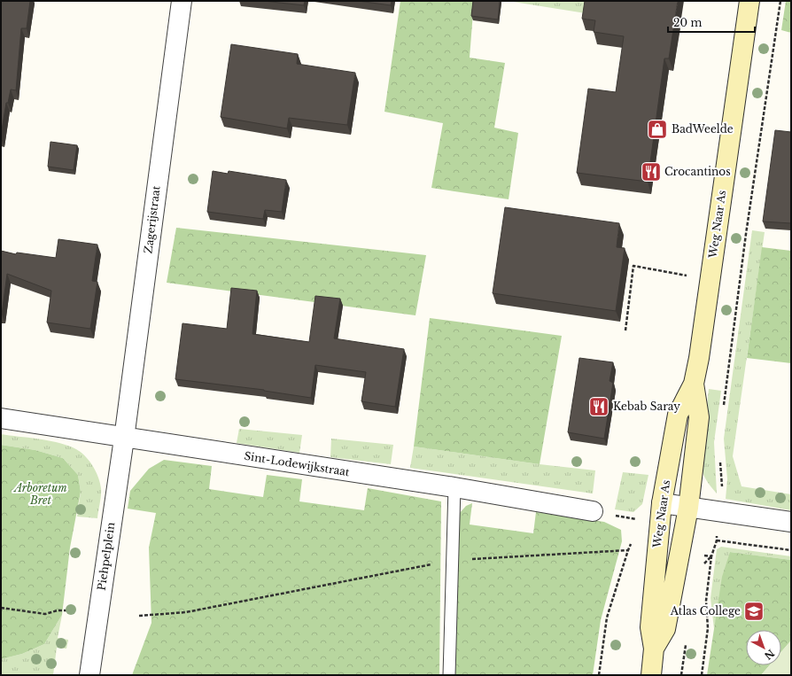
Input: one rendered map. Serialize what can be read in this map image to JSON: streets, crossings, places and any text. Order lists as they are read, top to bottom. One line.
{"streets":{"main road":["Weg Naar As"],"street":["Zagerijstraat","Sint-Lodewijkstraat","Piehpelplein"]},"crossings":[["Zagerijstraat","Sint-Lodewijkstraat"],["Zagerijstraat","Piehpelplein"],["Sint-Lodewijkstraat","Piehpelplein"]],"parks":["Arboretum Bret"],"places":{"shop":["BadWeelde"],"restaurant":["Crocantinos","Kebab Saray"],"school or university":["Atlas College"]},"scale_bar":"20 m","north":"bottom right"}
